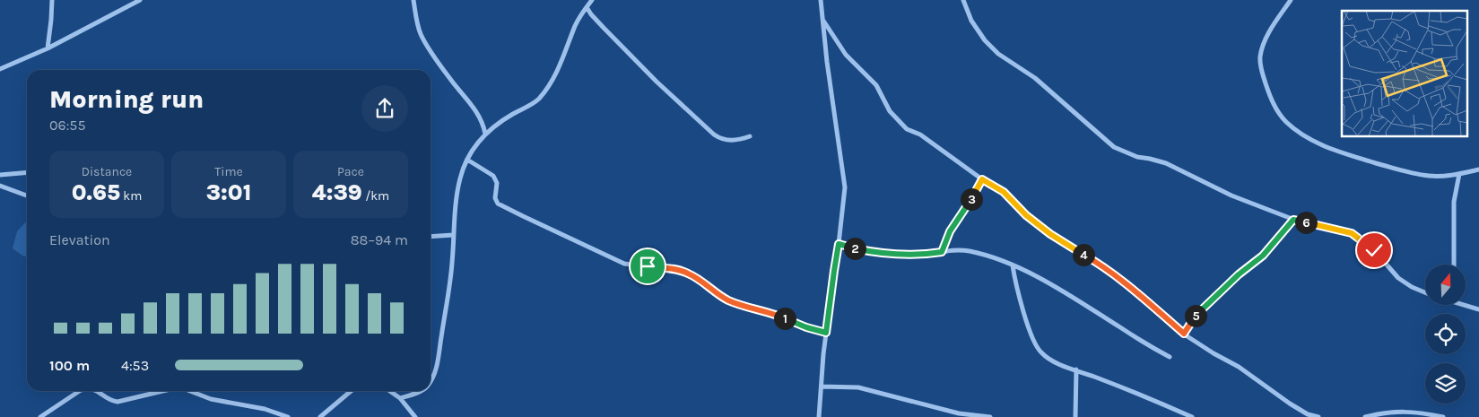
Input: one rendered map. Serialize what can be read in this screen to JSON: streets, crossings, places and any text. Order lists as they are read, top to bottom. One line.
{"north":"top","page":{"heading":["Morning run","06:55"],"stats":[["Distance","0.65 km"],["Time","3:01"],["Pace","4:39 /km"]],"pins":["3","6","2","4","5","1"],"chart":["Elevation","88–94 m"],"list":[{"name":"100 m","note":"4:53"}]}}
